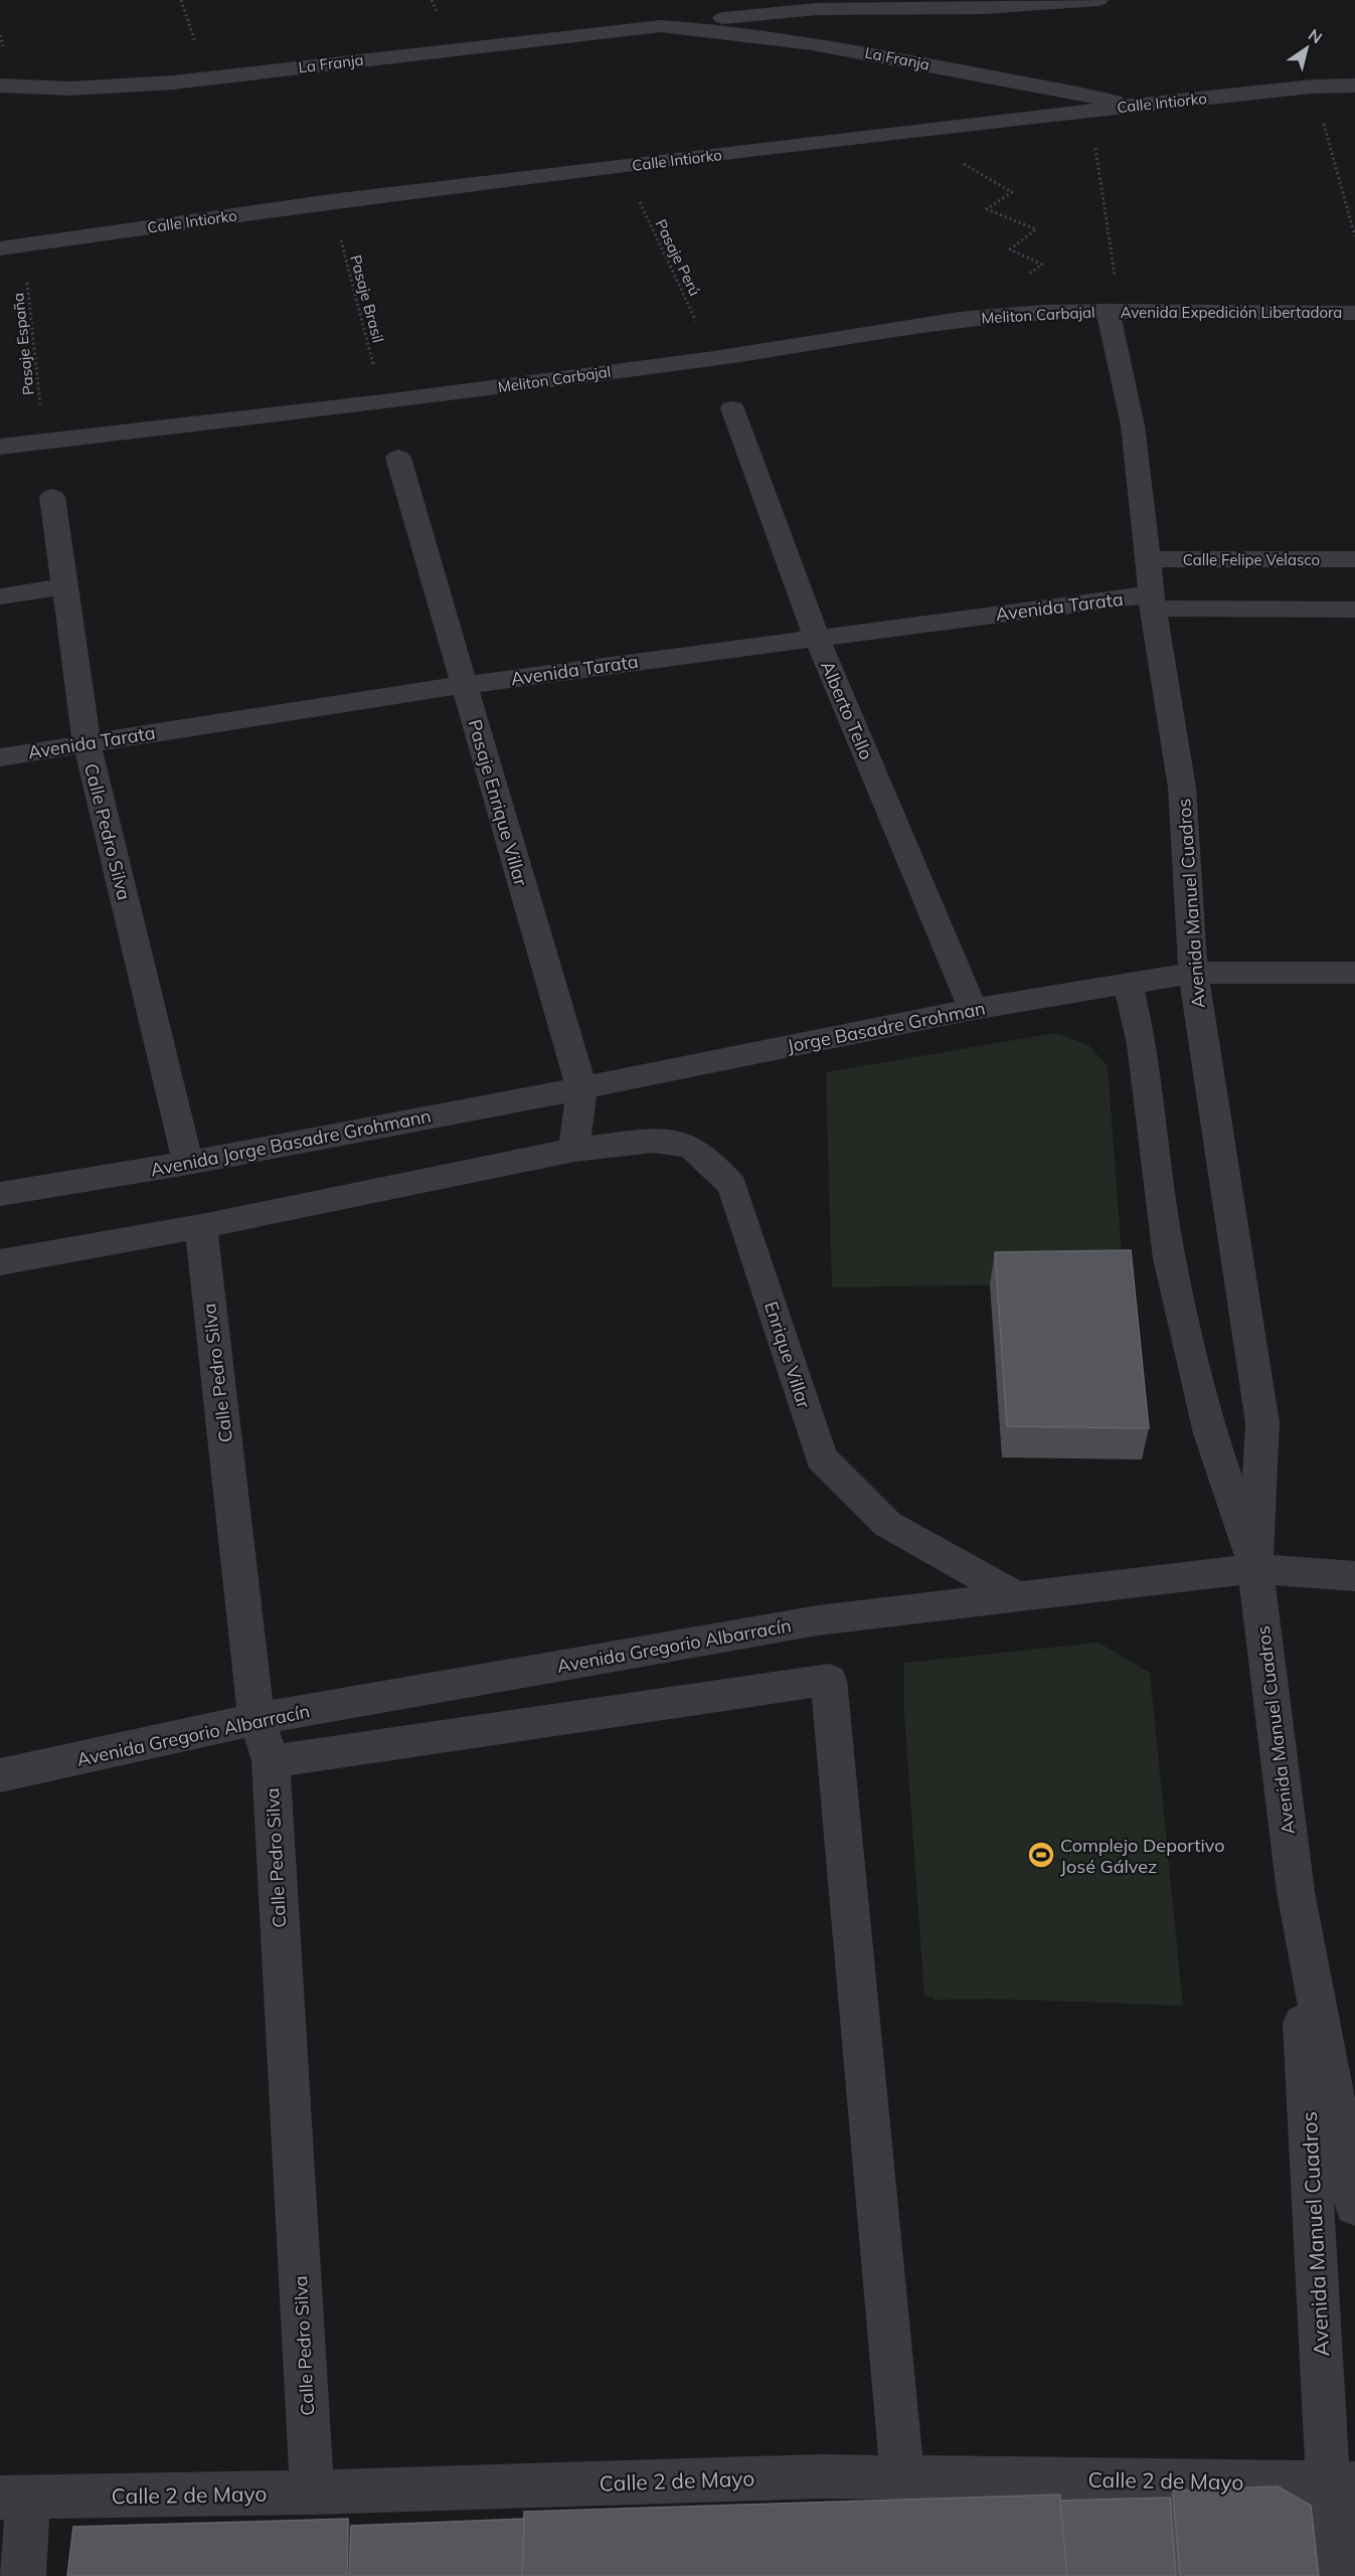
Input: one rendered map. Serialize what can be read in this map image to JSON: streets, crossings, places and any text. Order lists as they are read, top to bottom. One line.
{"streets":{"street":["La Franja","Calle Intiorko","Avenida Expedición Libertadora","Meliton Carbajal","Calle Felipe Velasco","Avenida Tarata","Alberto Tello","Pasaje Enrique Villar","Calle Pedro Silva","Avenida Manuel Cuadros","Jorge Basadre Grohman","Avenida Jorge Basadre Grohmann","Enrique Villar","Avenida Gregorio Albarracín","Calle 2 de Mayo"],"path":["Pasaje Perú","Pasaje Brasil","Pasaje España"]},"crossings":[["La Franja","Calle Intiorko"],["Calle Intiorko","Pasaje Perú"],["Calle Intiorko","Pasaje Brasil"],["Calle Intiorko","Pasaje España"],["Pasaje Perú","Meliton Carbajal"],["Pasaje Brasil","Meliton Carbajal"],["Avenida Expedición Libertadora","Meliton Carbajal"],["Avenida Expedición Libertadora","Avenida Manuel Cuadros"],["Meliton Carbajal","Pasaje España"],["Meliton Carbajal","Avenida Manuel Cuadros"],["Calle Felipe Velasco","Avenida Manuel Cuadros"],["Avenida Tarata","Alberto Tello"],["Avenida Tarata","Pasaje Enrique Villar"],["Avenida Tarata","Calle Pedro Silva"],["Avenida Tarata","Avenida Manuel Cuadros"],["Alberto Tello","Jorge Basadre Grohman"],["Pasaje Enrique Villar","Jorge Basadre Grohman"],["Pasaje Enrique Villar","Avenida Jorge Basadre Grohmann"],["Pasaje Enrique Villar","Enrique Villar"],["Calle Pedro Silva","Avenida Jorge Basadre Grohmann"],["Calle Pedro Silva","Avenida Gregorio Albarracín"],["Calle Pedro Silva","Calle 2 de Mayo"],["Avenida Manuel Cuadros","Jorge Basadre Grohman"],["Avenida Manuel Cuadros","Avenida Gregorio Albarracín"],["Avenida Manuel Cuadros","Calle 2 de Mayo"],["Jorge Basadre Grohman","Avenida Jorge Basadre Grohmann"],["Enrique Villar","Avenida Gregorio Albarracín"]],"places":{"sports":["Complejo Deportivo José Gálvez"]},"north":"top right"}
